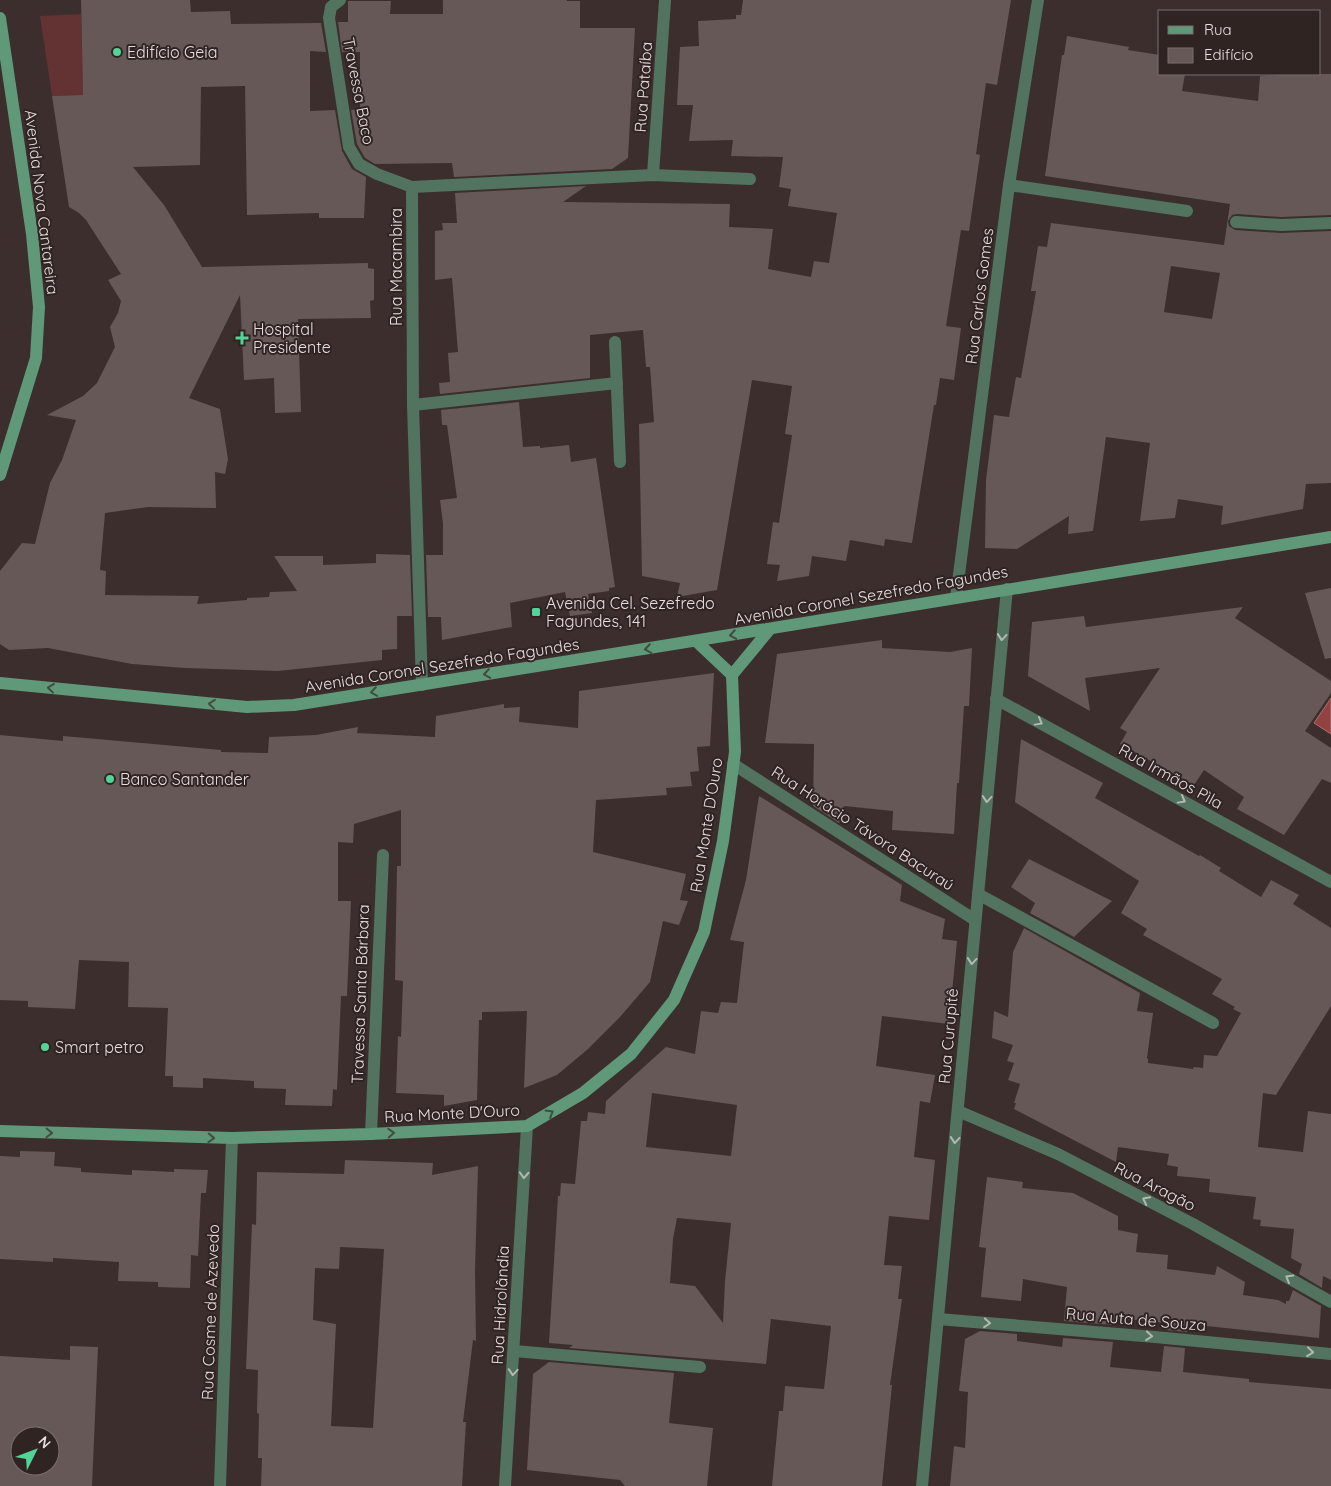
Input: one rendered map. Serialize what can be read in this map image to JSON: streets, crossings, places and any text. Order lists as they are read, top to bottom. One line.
{"streets":{"main road":["Avenida Nova Cantareira","Avenida Coronel Sezefredo Fagundes","Rua Monte D'Ouro"],"street":["Rua Pataíba","Travessa Baco","Rua Macambira","Rua Carlos Gomes","Rua Irmãos Pìla","Rua Horácio Távora Bacuraú","Travessa Santa Bárbara","Rua Curupitê","Rua Aragão","Rua Hidrolândia","Rua Cosme de Azevedo","Rua Auta de Souza"]},"crossings":[["Rua Pataíba","Rua Macambira"],["Travessa Baco","Rua Macambira"],["Rua Macambira","Avenida Coronel Sezefredo Fagundes"],["Rua Carlos Gomes","Avenida Coronel Sezefredo Fagundes"],["Avenida Coronel Sezefredo Fagundes","Rua Curupitê"],["Rua Irmãos Pìla","Rua Curupitê"],["Rua Monte D'Ouro","Rua Horácio Távora Bacuraú"],["Rua Monte D'Ouro","Travessa Santa Bárbara"],["Rua Monte D'Ouro","Rua Hidrolândia"],["Rua Monte D'Ouro","Rua Cosme de Azevedo"],["Rua Horácio Távora Bacuraú","Rua Curupitê"],["Rua Curupitê","Rua Aragão"],["Rua Curupitê","Rua Auta de Souza"]],"one_way":["Avenida Coronel Sezefredo Fagundes","Rua Irmãos Pìla","Rua Monte D'Ouro","Rua Curupitê","Rua Aragão","Rua Hidrolândia","Rua Auta de Souza"],"places":{"other":["Edifício Geia","Banco Santander","Smart petro"],"health":["Hospital Presidente"],"transit":["Avenida Cel. Sezefredo Fagundes, 141"]},"legend":["Rua","Edifício"],"north":"top right"}
